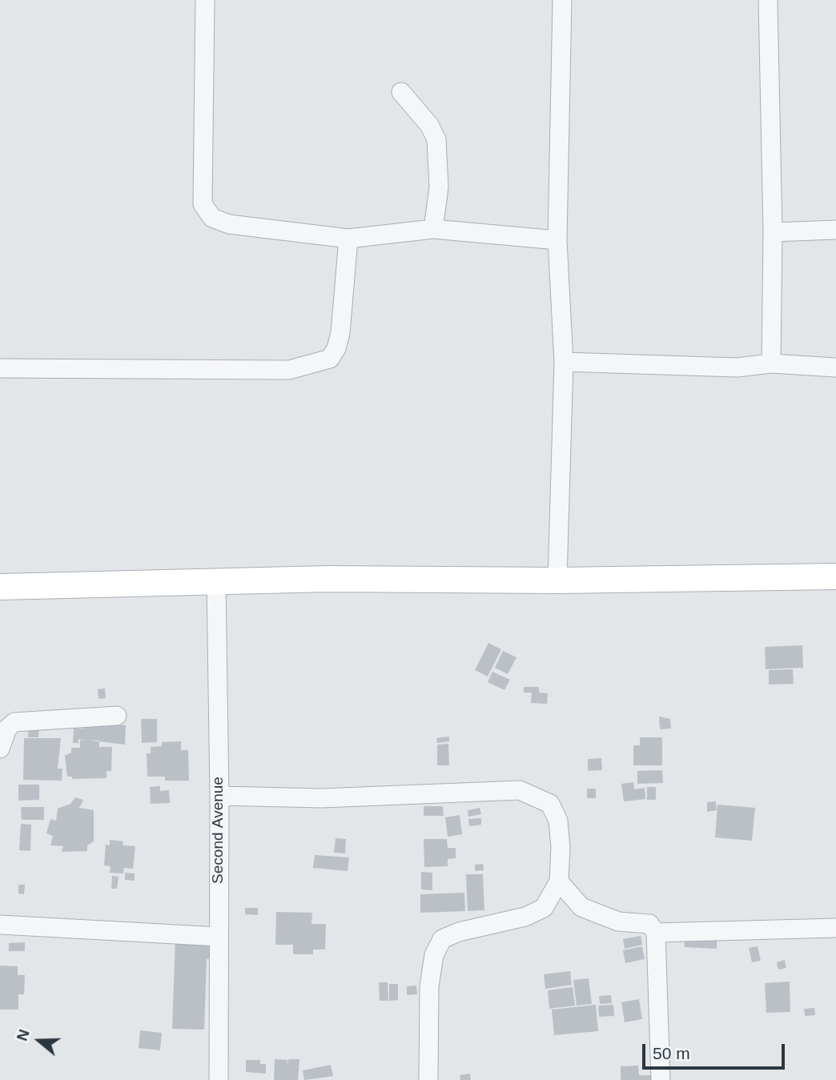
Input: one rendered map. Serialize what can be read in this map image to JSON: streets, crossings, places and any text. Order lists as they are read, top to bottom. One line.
{"streets":{"street":["Second Avenue"]},"scale_bar":"50 m","north":"left"}
